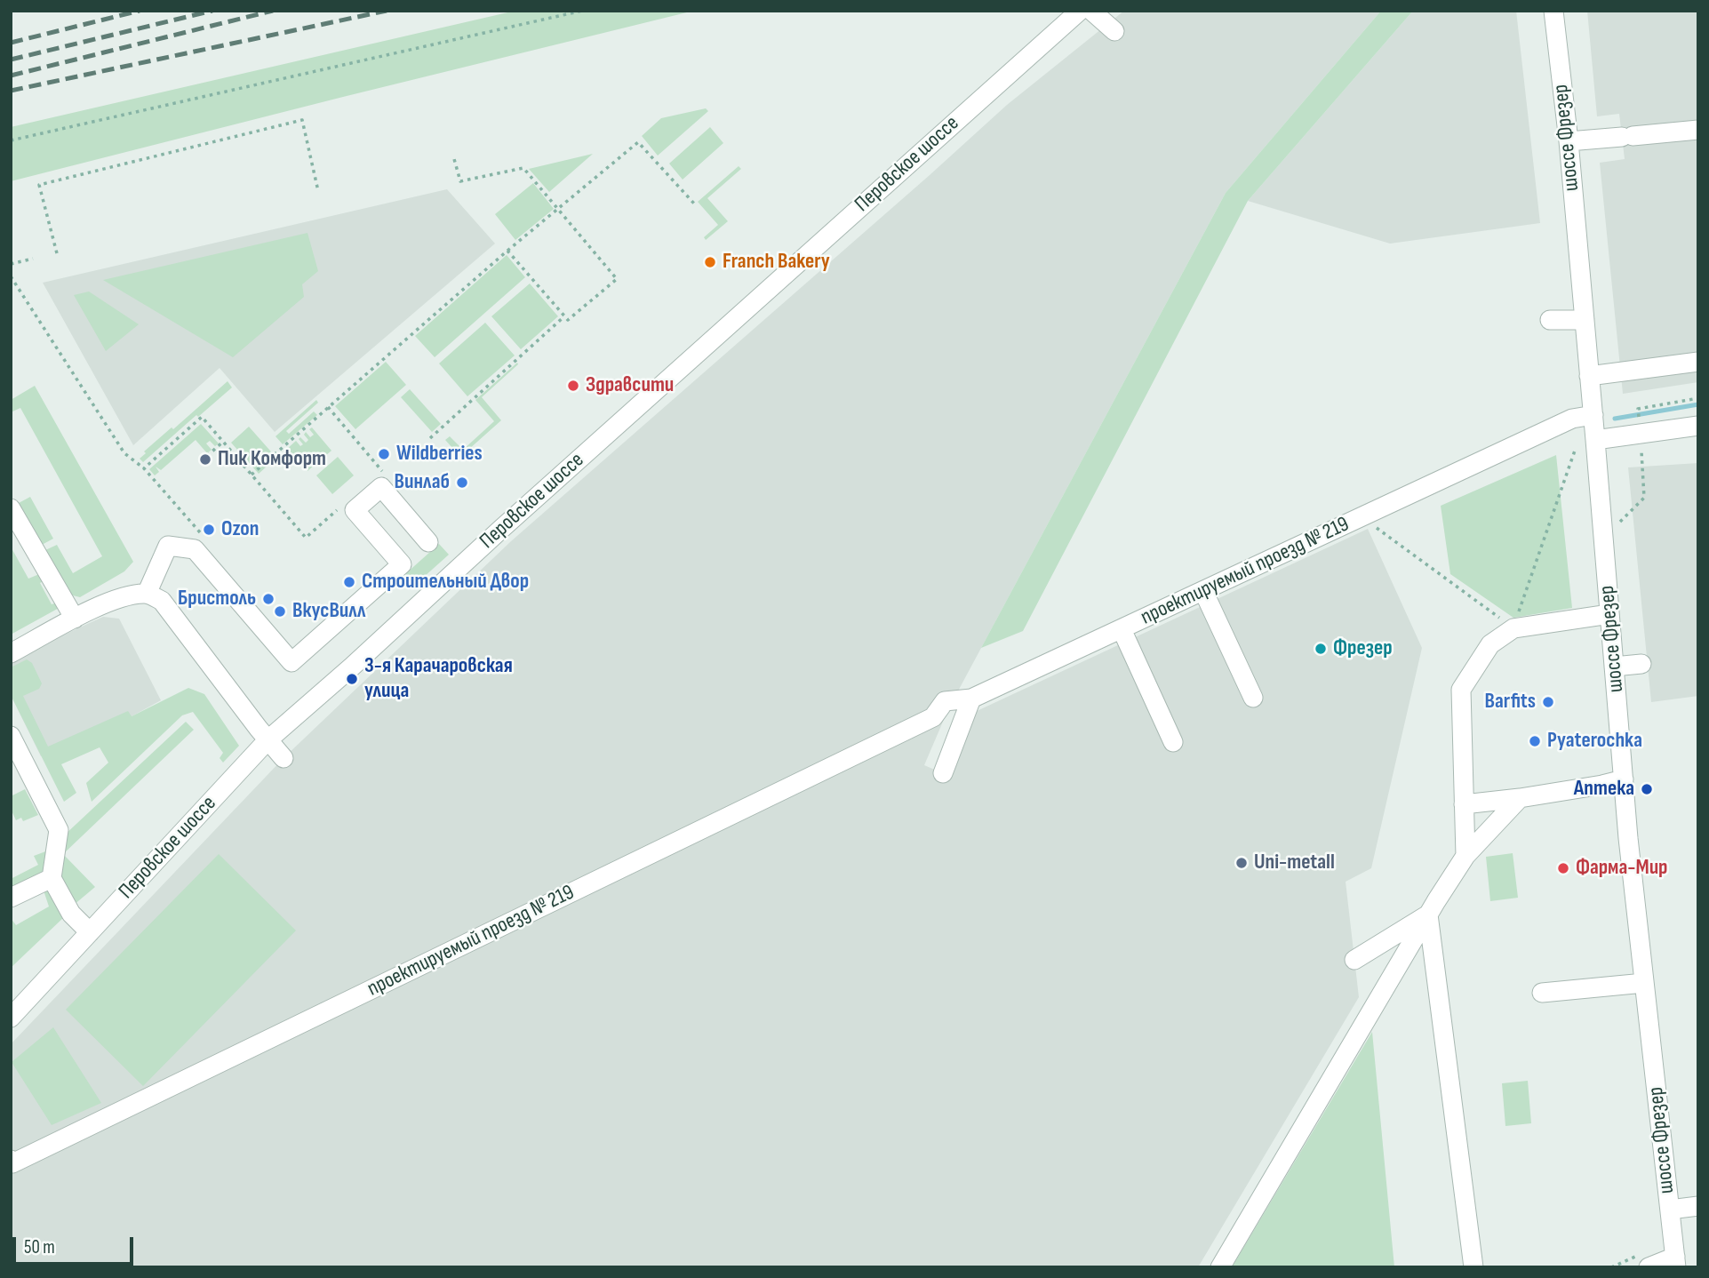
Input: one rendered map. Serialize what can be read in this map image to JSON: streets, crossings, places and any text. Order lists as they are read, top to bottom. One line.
{"streets":{"street":["шоссе Фрезер","Перовское шоссе","проектируемый проезд № 219"]},"crossings":[["шоссе Фрезер","проектируемый проезд № 219"]],"places":["Franch Bakery","Здравсити","Wildberries","Пик Комфорт","Винлаб","Ozon","Строительный Двор","Бристоль","ВкусВилл","Фрезер","3-я Карачаровская улица","Barfits","Pyaterochka","Аптека","Uni-metall","Фарма-Мир"],"scale_bar":"50 m"}
